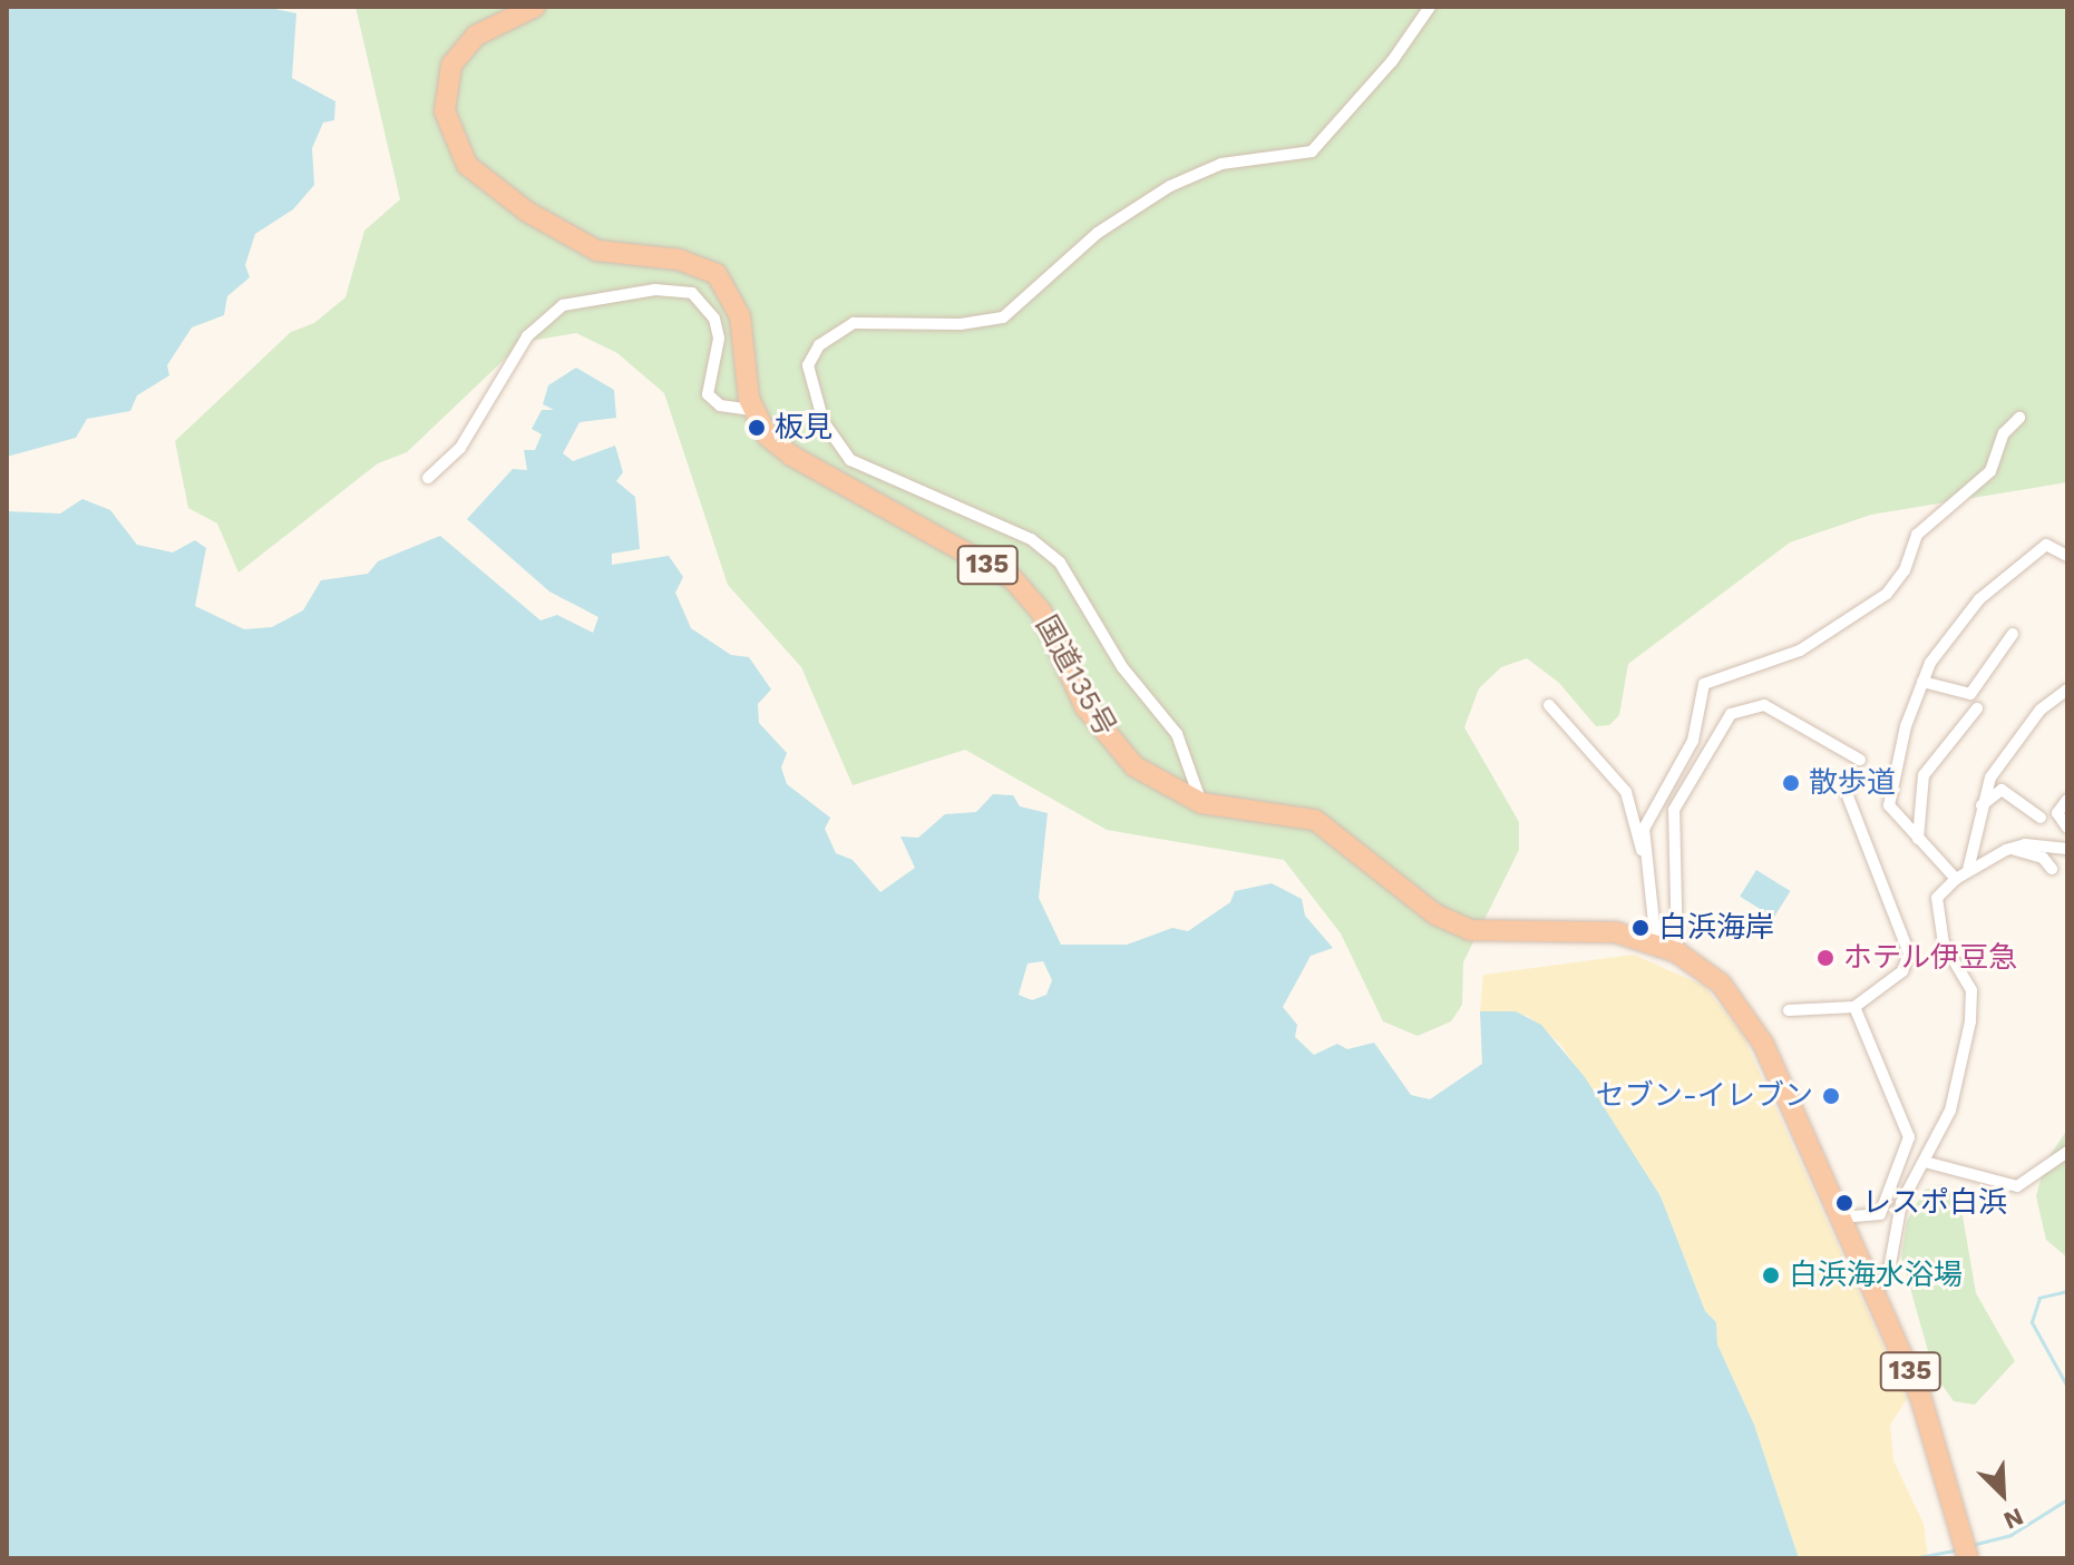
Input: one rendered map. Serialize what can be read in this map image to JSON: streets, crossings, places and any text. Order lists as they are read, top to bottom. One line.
{"streets":{"highway":["135","国道135号"]},"places":["板見","散歩道","白浜海岸","ホテル伊豆急","セブン-イレブン","レスポ白浜","白浜海水浴場"],"north":"bottom right"}
